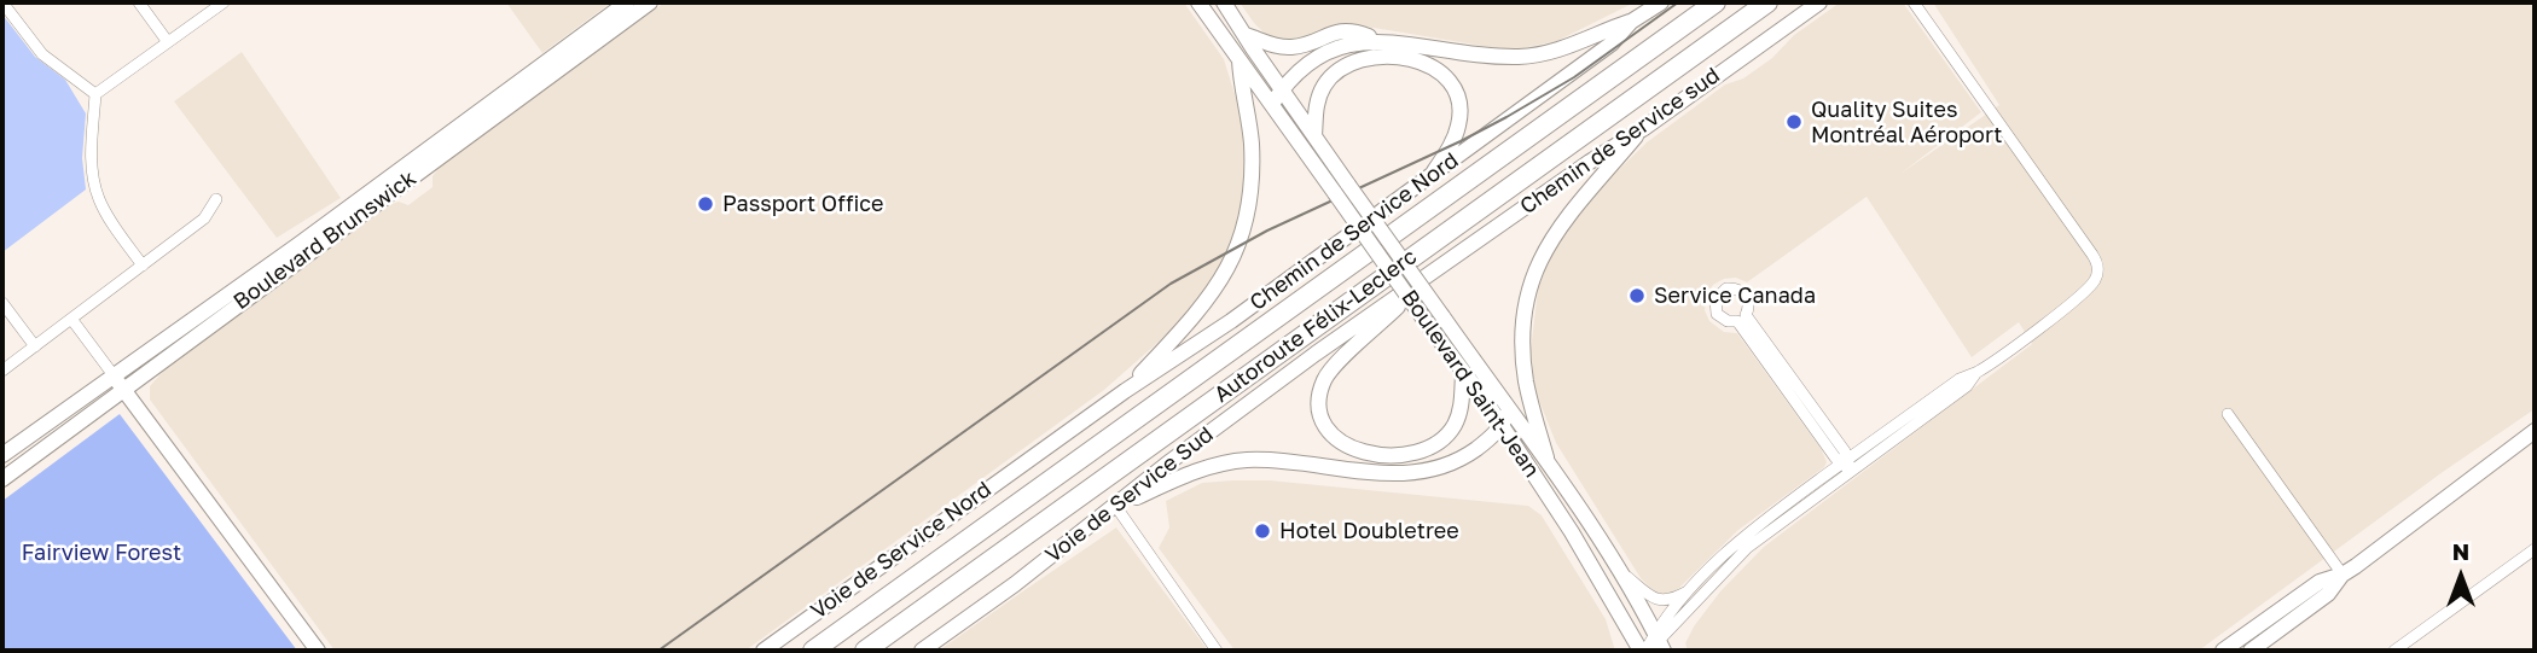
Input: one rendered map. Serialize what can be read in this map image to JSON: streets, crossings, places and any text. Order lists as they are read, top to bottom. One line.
{"streets":{"highway":["Autoroute Félix-Leclerc"],"main road":["Chemin de Service sud","Chemin de Service Nord","Boulevard Brunswick","Boulevard Saint-Jean","Voie de Service Sud","Voie de Service Nord"]},"crossings":[["Chemin de Service sud","Voie de Service Sud"],["Chemin de Service Nord","Voie de Service Nord"]],"parks":["Fairview Forest"],"places":["Quality Suites Montréal Aéroport","Passport Office","Service Canada","Hotel Doubletree"],"north":"top"}
